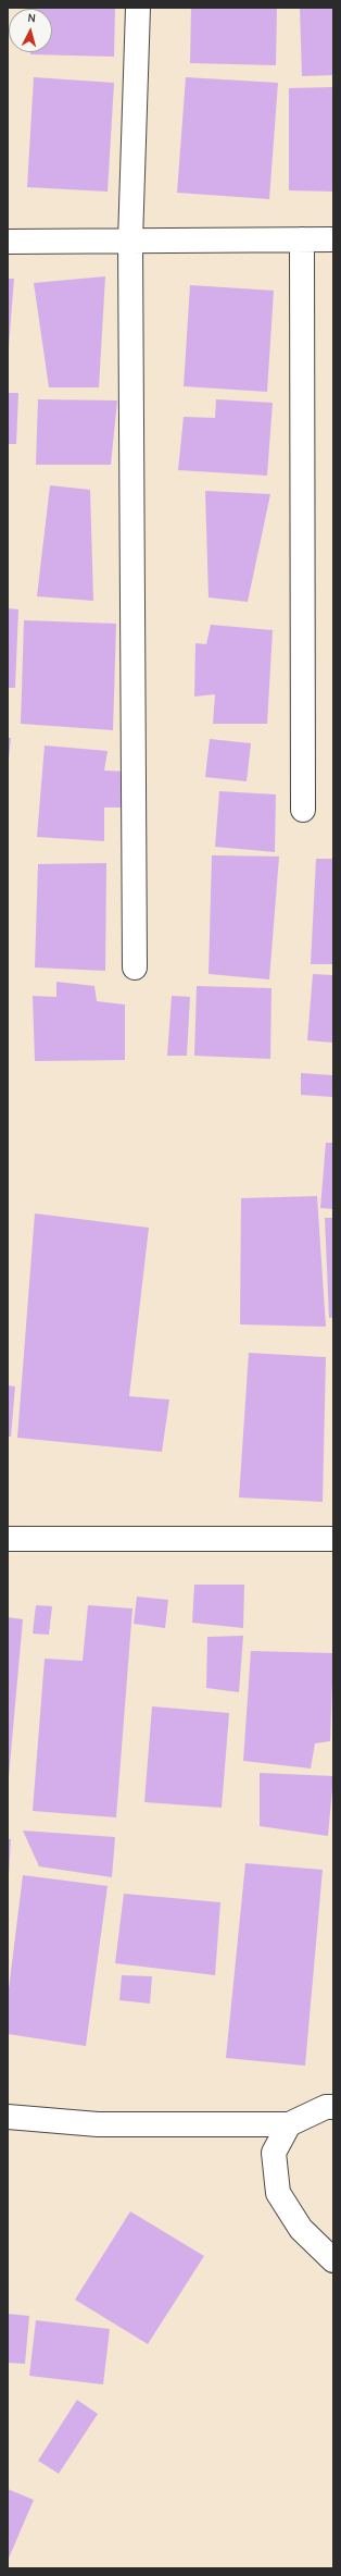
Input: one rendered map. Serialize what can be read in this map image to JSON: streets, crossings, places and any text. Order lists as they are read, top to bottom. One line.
{"north":"top"}
